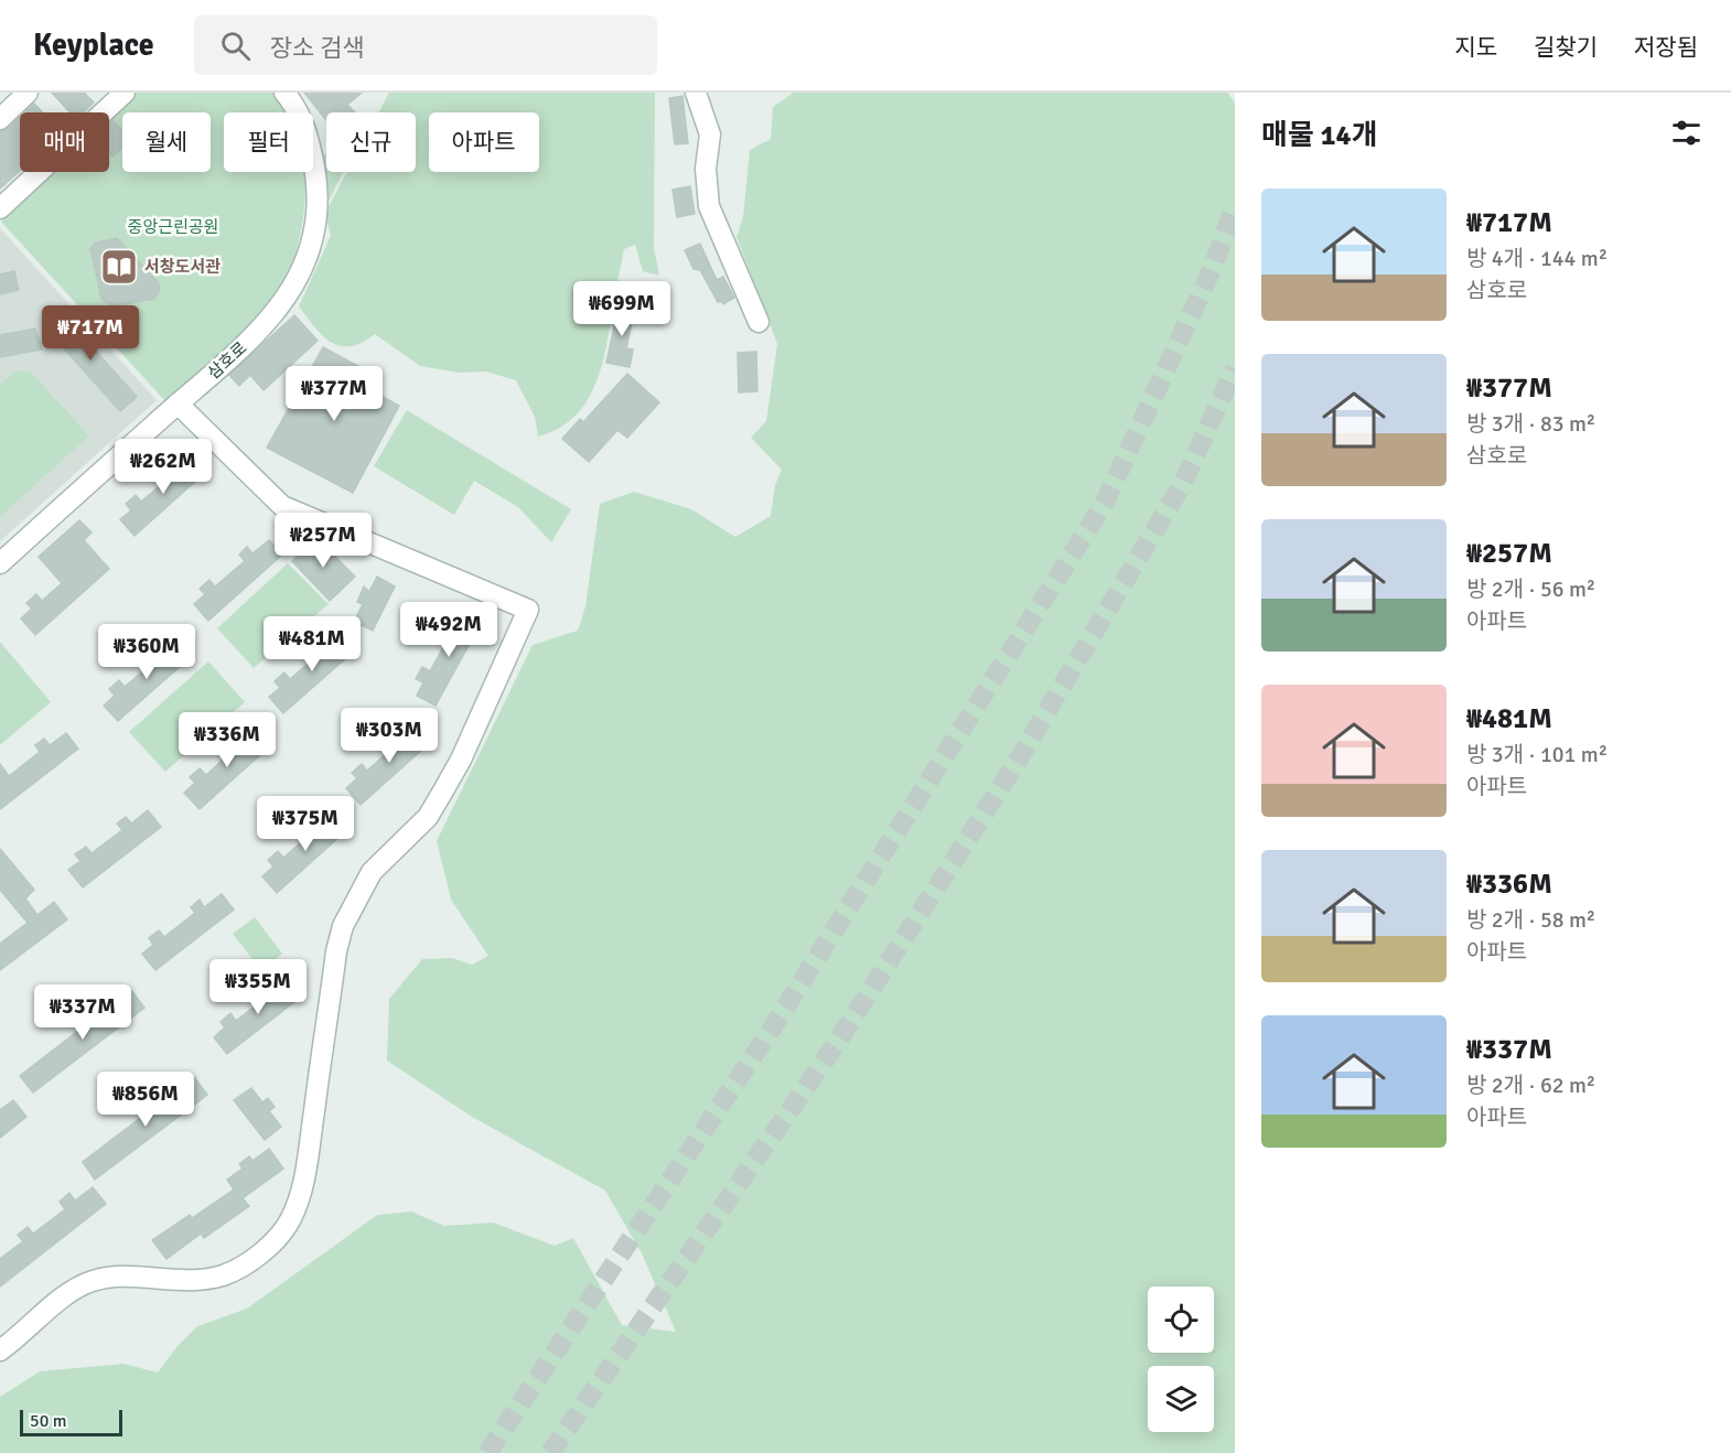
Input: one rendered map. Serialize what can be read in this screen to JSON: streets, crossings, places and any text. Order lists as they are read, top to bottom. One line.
{"streets":{"street":["삼호로"]},"parks":["중앙근린공원"],"places":{"library":["서창도서관"]},"scale_bar":"50 m","page":{"header":"Keyplace","search":"장소 검색","nav":["지도","길찾기","저장됨"],"heading":"매물 14개","chip":["매매","월세","필터","신규","아파트"],"list":[{"name":"₩717M","note":"방 4개 · 144 m² · 삼호로"},{"name":"₩377M","note":"방 3개 · 83 m² · 삼호로"},{"name":"₩257M","note":"방 2개 · 56 m² · 아파트"},{"name":"₩481M","note":"방 3개 · 101 m² · 아파트"},{"name":"₩336M","note":"방 2개 · 58 m² · 아파트"},{"name":"₩337M","note":"방 2개 · 62 m² · 아파트"}],"price":["₩699M","₩717M","₩377M","₩262M","₩257M","₩492M","₩481M","₩360M","₩303M","₩336M","₩375M","₩355M","₩337M","₩856M"],"scale":"50 m"}}
